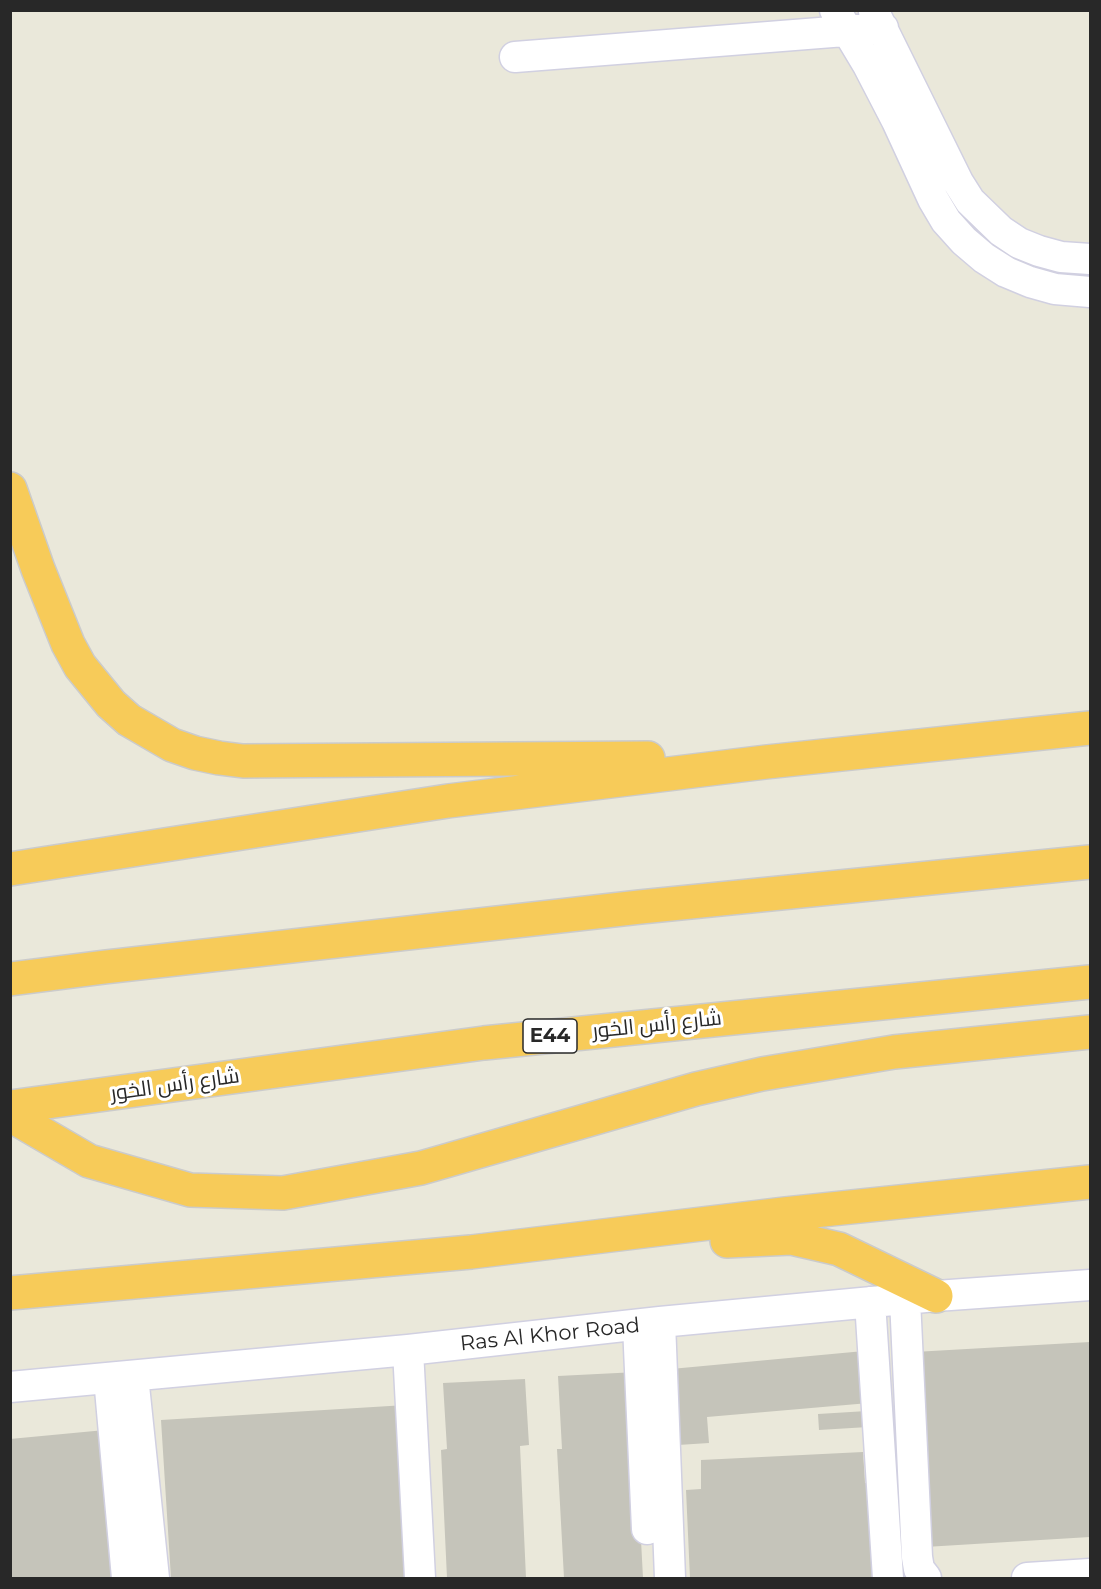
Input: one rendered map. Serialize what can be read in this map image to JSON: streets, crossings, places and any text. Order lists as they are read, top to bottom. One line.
{"streets":{"highway":["شارع رأس الخور","E44"],"street":["Ras Al Khor Road"]}}
